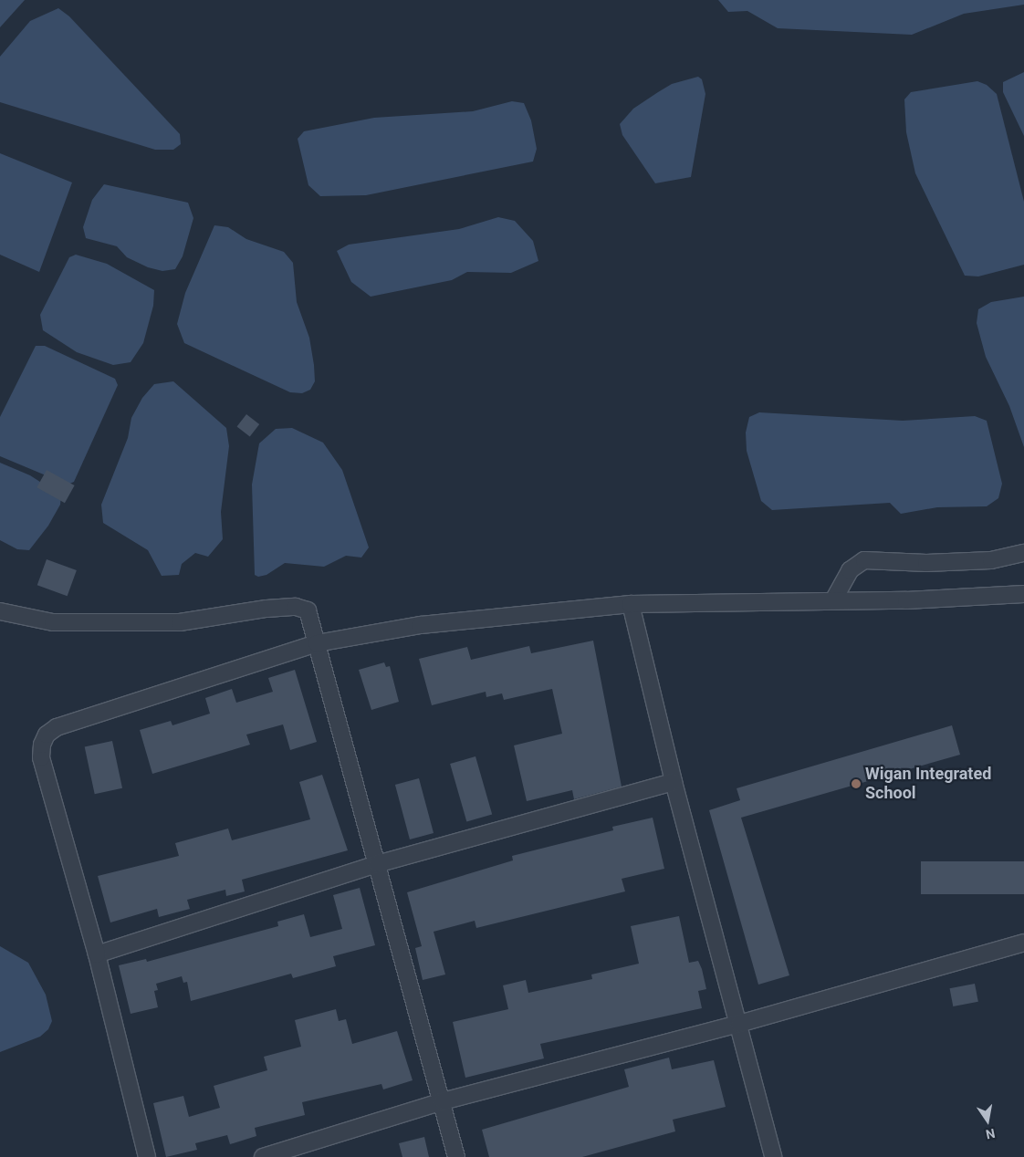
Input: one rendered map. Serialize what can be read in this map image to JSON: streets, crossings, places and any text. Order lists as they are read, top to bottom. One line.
{"places":["Wigan Integrated School"],"north":"bottom"}
